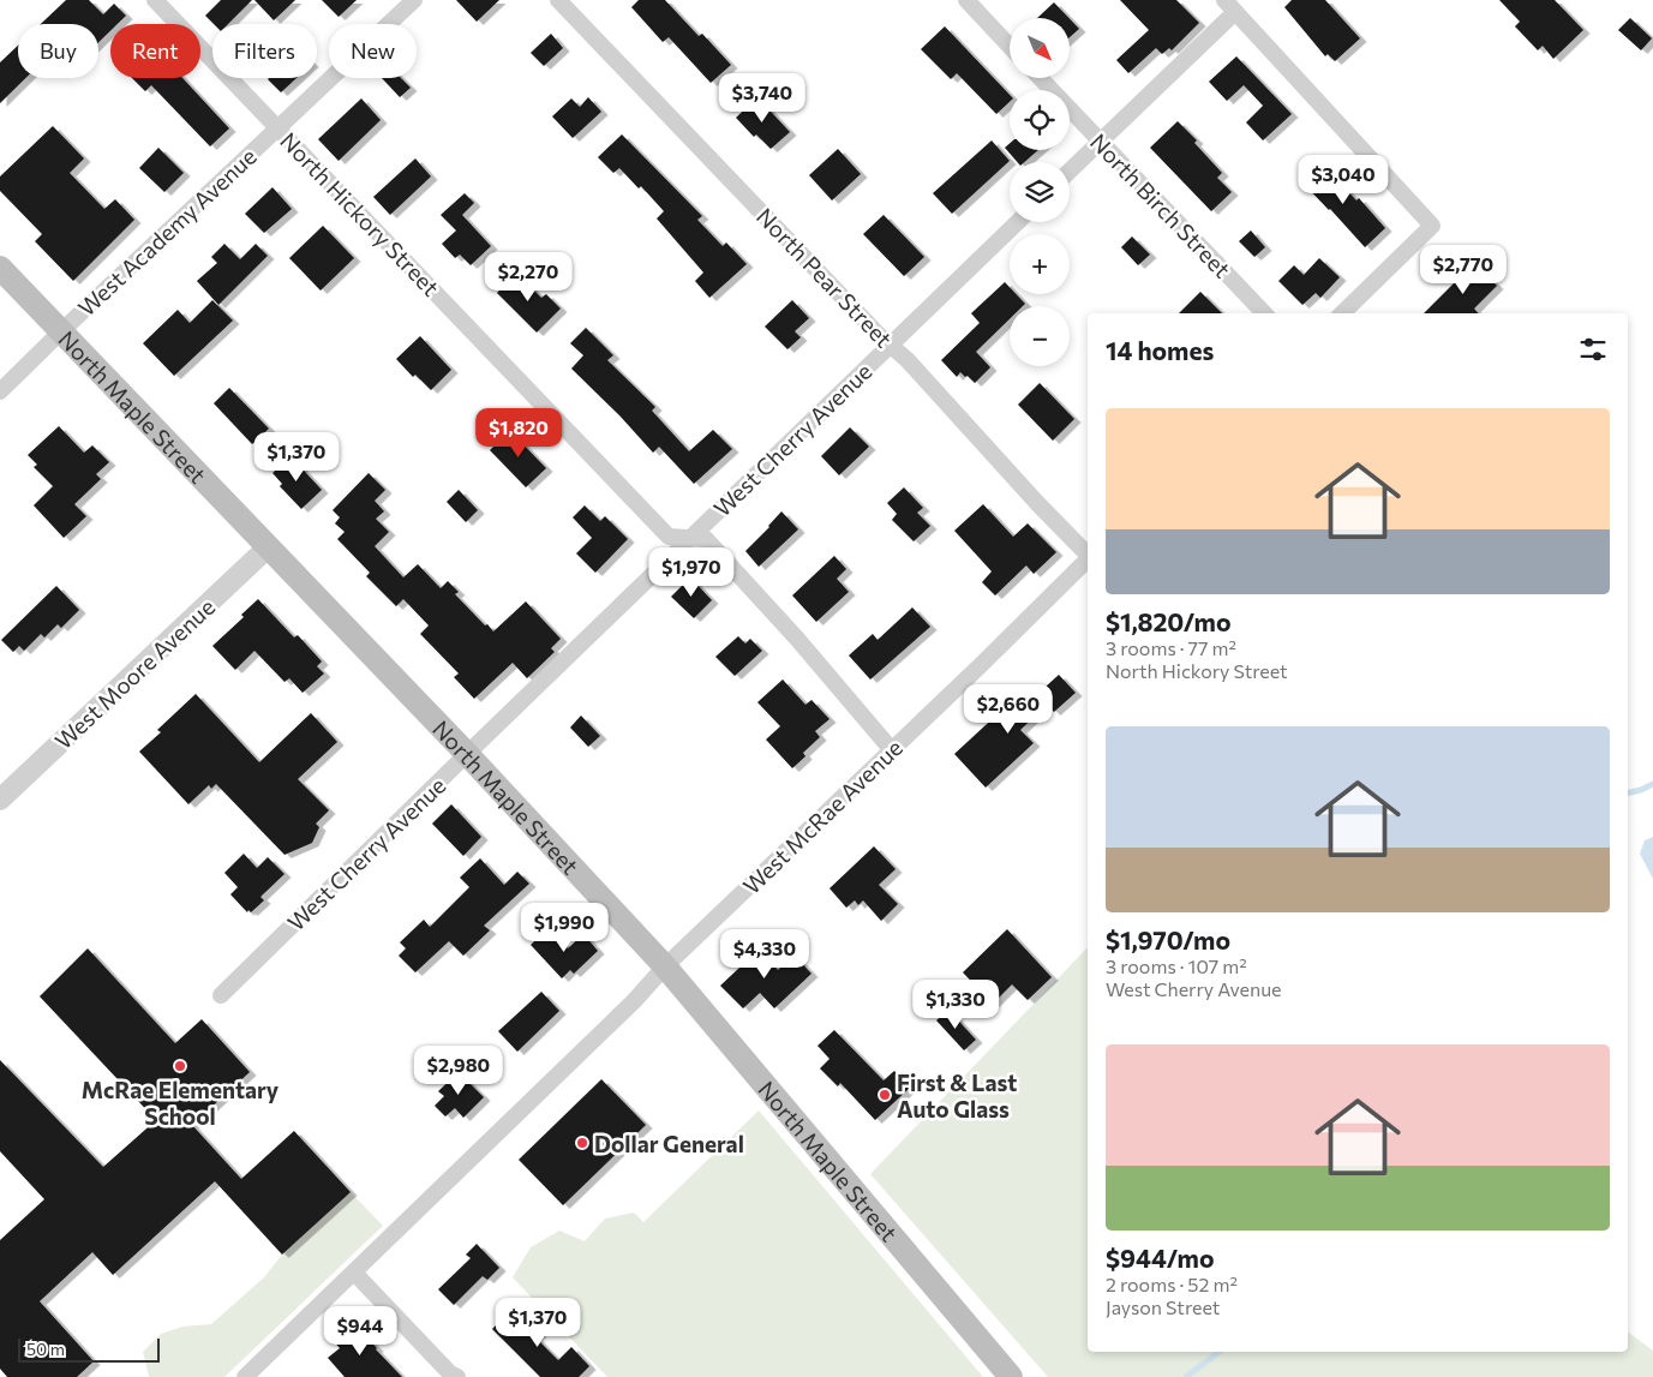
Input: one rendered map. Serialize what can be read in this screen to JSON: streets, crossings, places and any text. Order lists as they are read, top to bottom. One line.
{"streets":{"main road":["North Maple Street"],"street":["North Birch Street","North Hickory Street","West Academy Avenue","North Pear Street","West Cherry Avenue","West Moore Avenue","West McRae Avenue"]},"crossings":[["North Hickory Street","West Academy Avenue"],["North Hickory Street","West Cherry Avenue"],["North Hickory Street","West McRae Avenue"],["West Academy Avenue","North Maple Street"],["North Pear Street","West Cherry Avenue"],["North Maple Street","West Cherry Avenue"],["North Maple Street","West Moore Avenue"],["North Maple Street","West McRae Avenue"]],"places":["McRae Elementary School","First & Last Auto Glass","Dollar General"],"scale_bar":"50 m","north":"bottom right","page":{"map_buttons":["+","−"],"chip":["Buy","Rent","Filters","New"],"price":["$3,740","$3,040","$2,770","$2,270","$1,820","$1,370","$1,970","$2,660","$1,990","$4,330","$1,330","$2,980","$1,370","$944"],"heading":"14 homes","list":[{"name":"$1,820/mo","note":"3 rooms · 77 m² · North Hickory Street"},{"name":"$1,970/mo","note":"3 rooms · 107 m² · West Cherry Avenue"},{"name":"$944/mo","note":"2 rooms · 52 m² · Jayson Street"}],"scale":"50 m"}}
